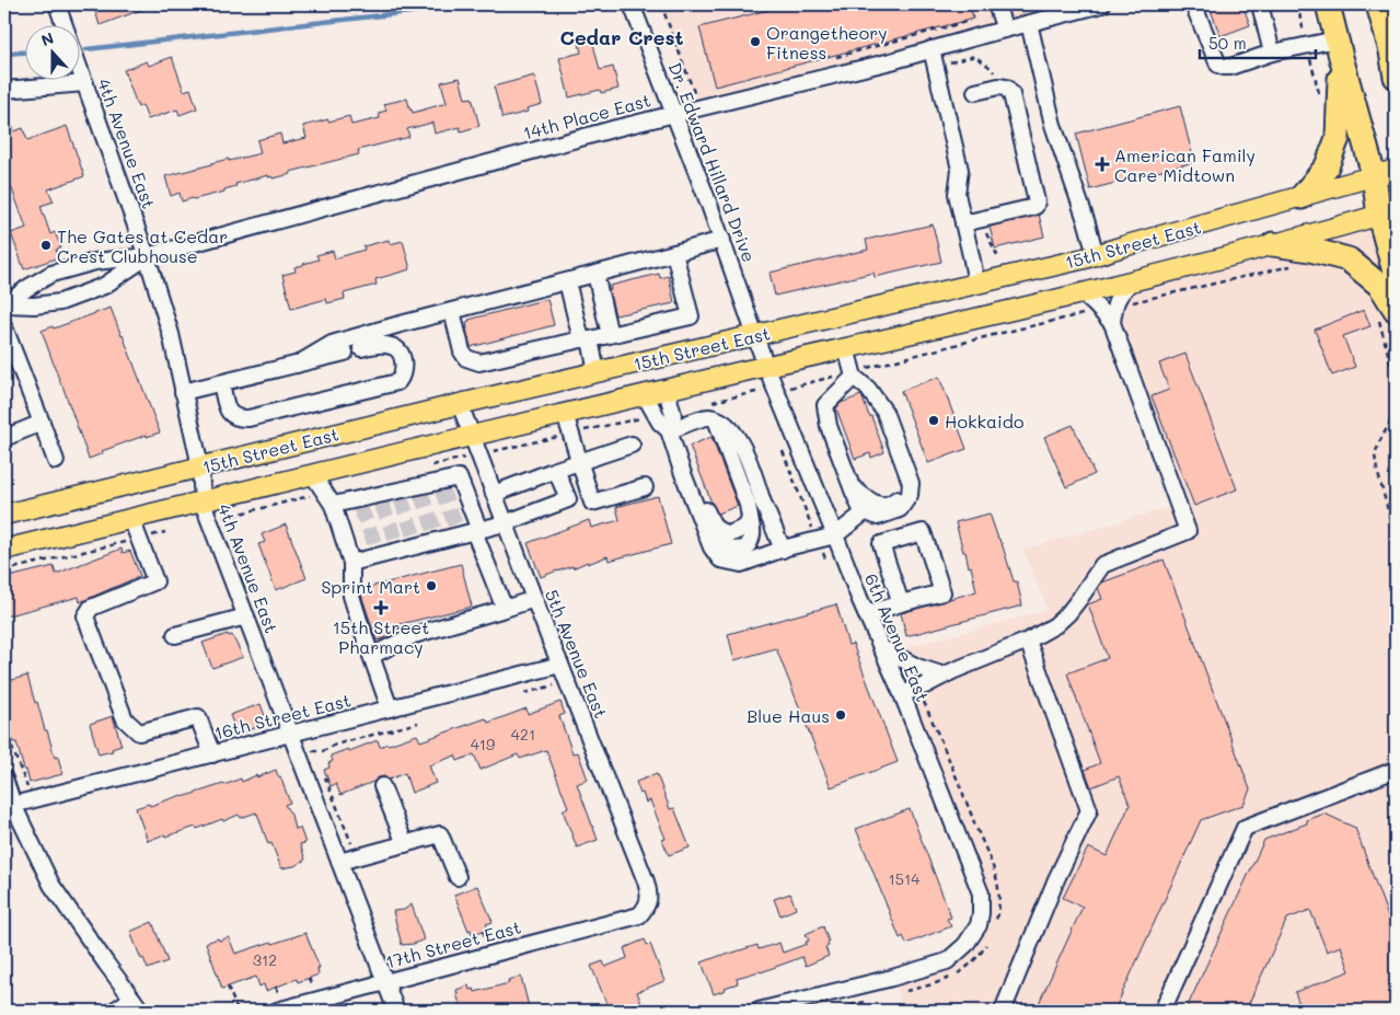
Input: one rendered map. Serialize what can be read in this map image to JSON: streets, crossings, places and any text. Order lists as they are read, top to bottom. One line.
{"streets":{"main road":["15th Street East"],"street":["14th Place East","4th Avenue East","Dr. Edward Hillard Drive","6th Avenue East","5th Avenue East","16th Street East","17th Street East"]},"crossings":[["14th Place East","4th Avenue East"],["14th Place East","Dr. Edward Hillard Drive"],["4th Avenue East","15th Street East"],["4th Avenue East","16th Street East"],["4th Avenue East","17th Street East"],["Dr. Edward Hillard Drive","15th Street East"],["Dr. Edward Hillard Drive","6th Avenue East"],["15th Street East","6th Avenue East"],["15th Street East","5th Avenue East"],["5th Avenue East","16th Street East"],["5th Avenue East","17th Street East"]],"districts":["Cedar Crest"],"places":{"other":["Orangetheory Fitness","The Gates at Cedar Crest Clubhouse","Hokkaido","Sprint Mart","Blue Haus"],"health":["American Family Care Midtown","15th Street Pharmacy"]},"house_numbers":["421","419","1514","312"],"scale_bar":"50 m","north":"top"}
